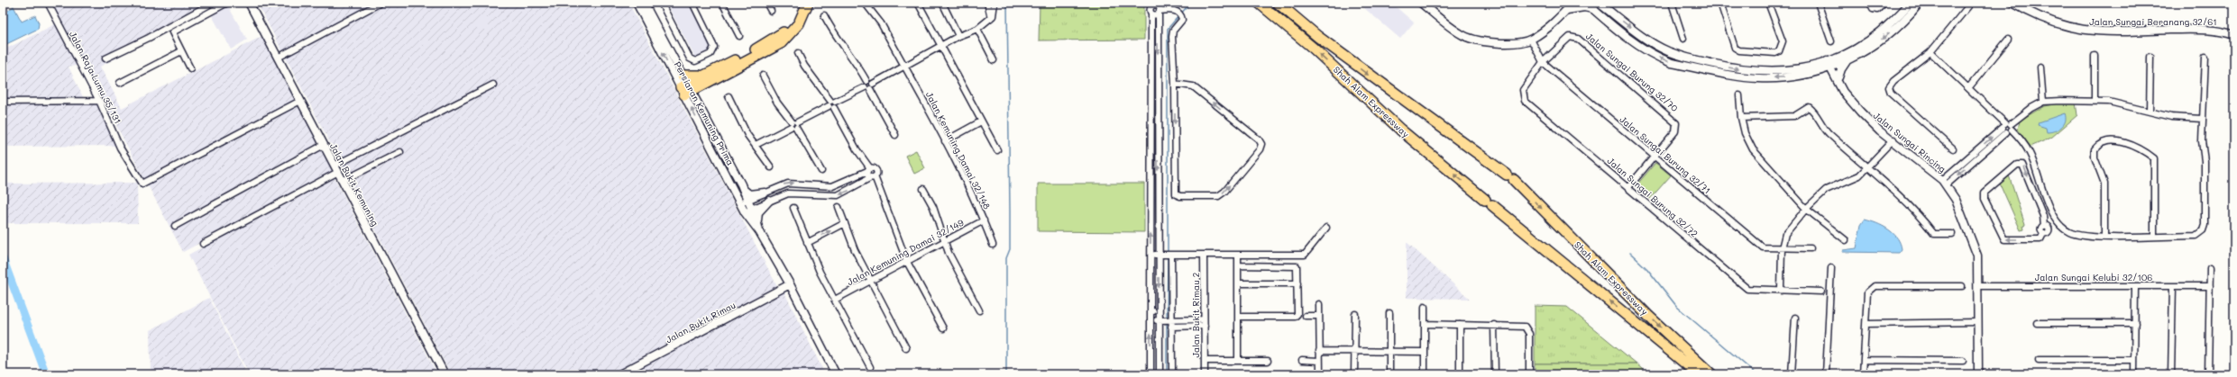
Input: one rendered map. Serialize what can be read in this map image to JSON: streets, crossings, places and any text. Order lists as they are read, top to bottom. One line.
{"streets":{"highway":["Shah Alam Expressway"],"street":["Jalan Sungai Beranang 32/61","Jalan Sungai Burung 32/70","Jalan Raja Lumu 35/131","Persiaran Kemuning Prima","Jalan Sungai Rincing","Jalan Kemuning Damai 32/148","Jalan Sungai Burung 32/71","Jalan Bukit Kemuning","Jalan Sungai Burung 32/72","Jalan Kemuning Damai 32/149","Jalan Sungai Kelubi 32/106","Jalan Bukit Rimau 2","Jalan Bukit Rimau"]},"crossings":[["Jalan Sungai Burung 32/70","Jalan Sungai Burung 32/71"],["Jalan Sungai Burung 32/70","Jalan Sungai Burung 32/72"],["Jalan Raja Lumu 35/131","Jalan Bukit Kemuning"],["Persiaran Kemuning Prima","Jalan Bukit Rimau"],["Jalan Sungai Rincing","Jalan Sungai Kelubi 32/106"],["Jalan Kemuning Damai 32/148","Jalan Kemuning Damai 32/149"],["Jalan Sungai Burung 32/71","Jalan Sungai Burung 32/72"]]}
